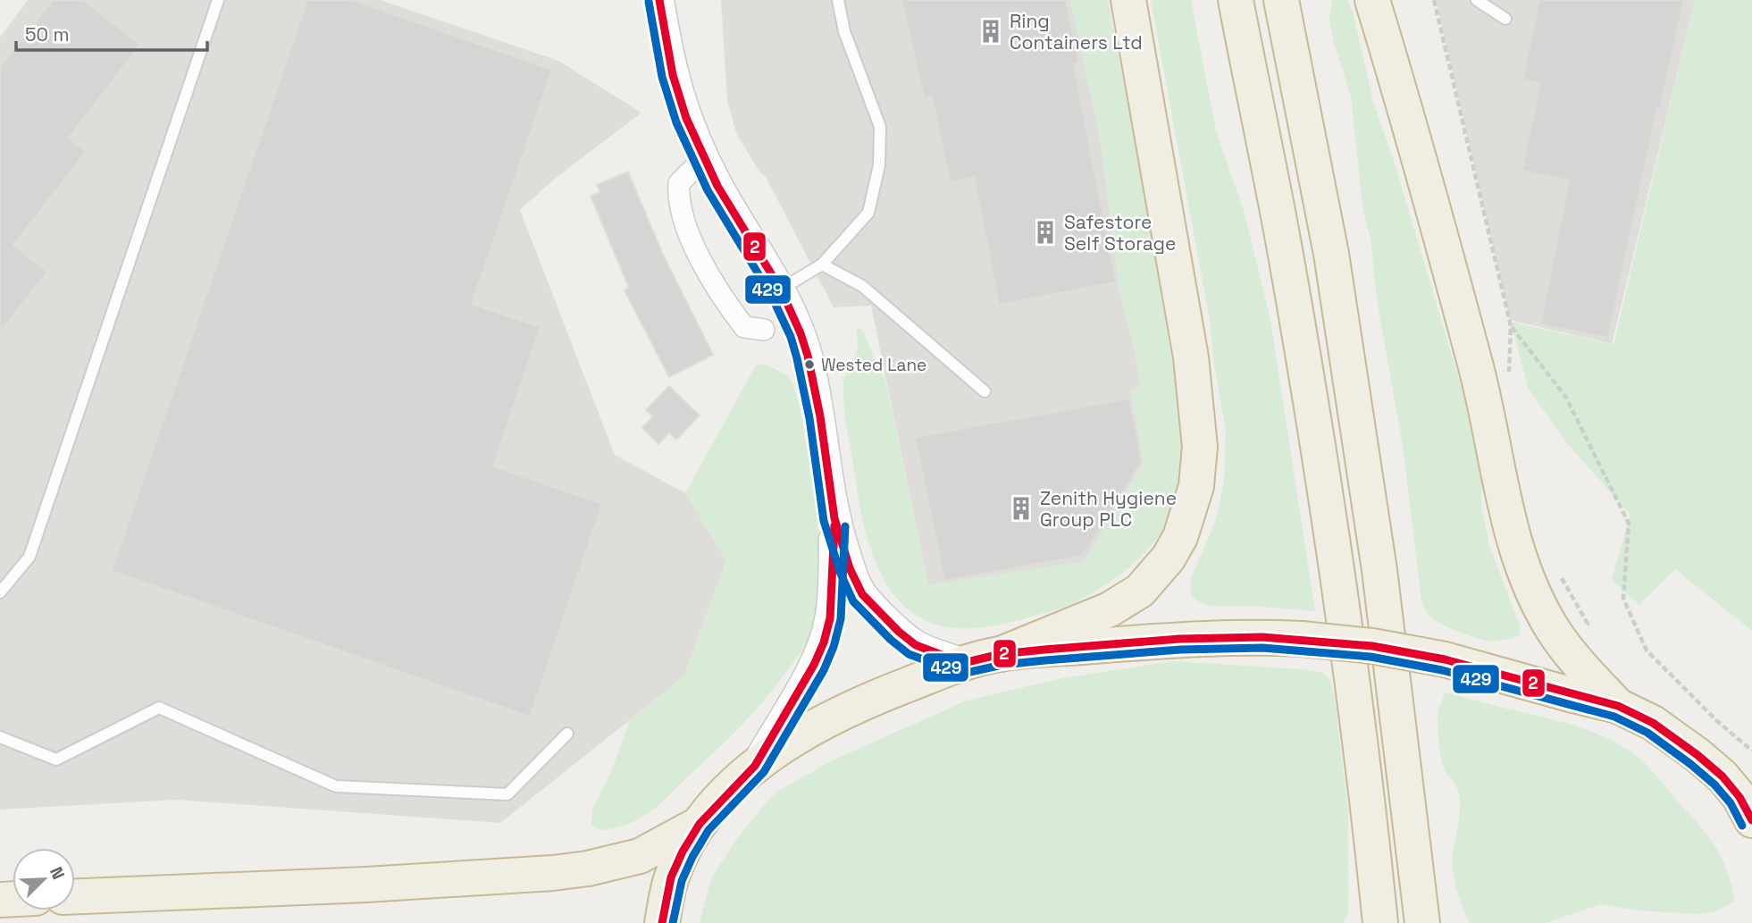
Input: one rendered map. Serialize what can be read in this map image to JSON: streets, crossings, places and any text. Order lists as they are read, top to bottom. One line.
{"places":{"building":["Ring Containers Ltd","Safestore Self Storage","Zenith Hygiene Group PLC"],"other":["Wested Lane"]},"lines":["transit line 2","transit line 429"],"scale_bar":"50 m","north":"top right"}
